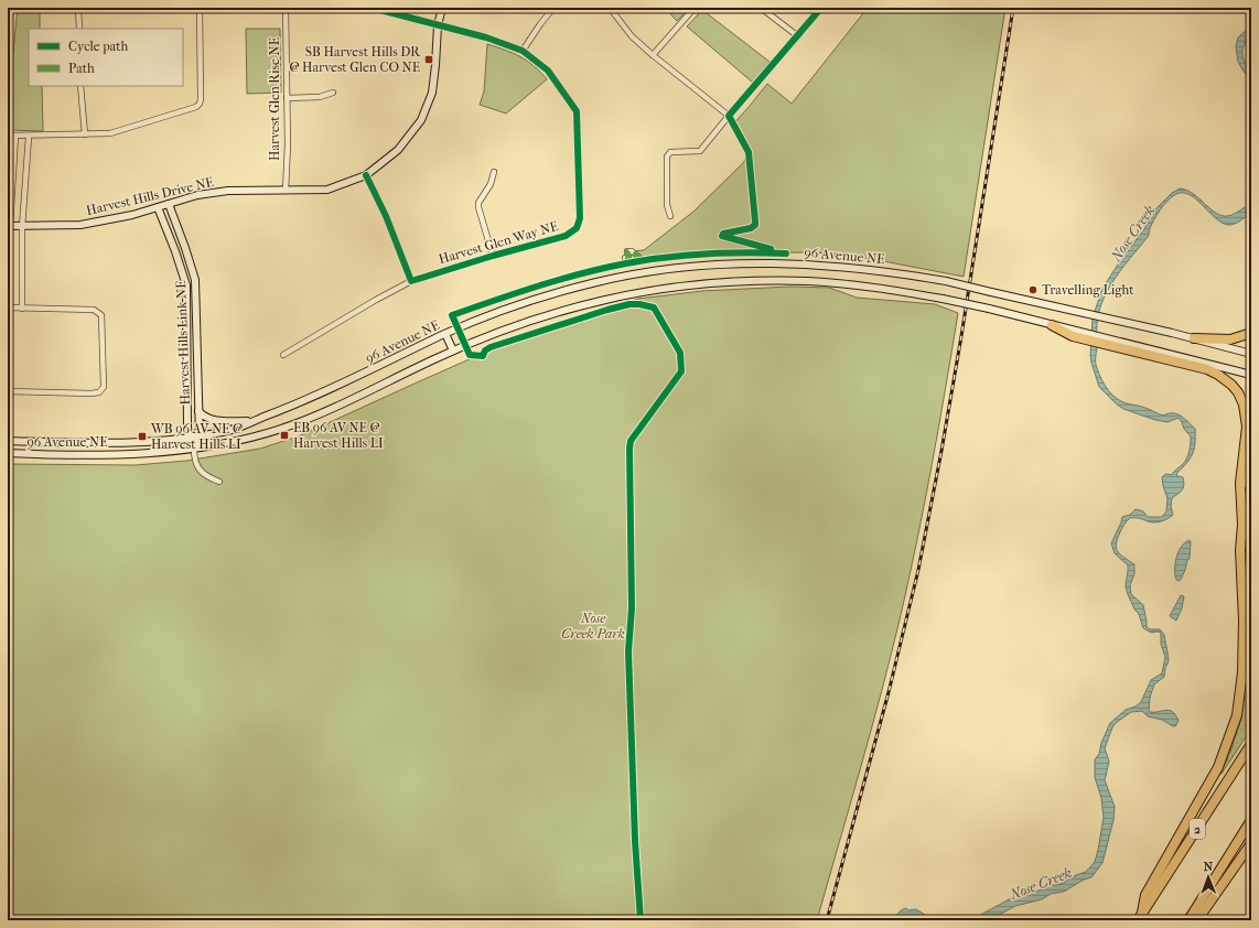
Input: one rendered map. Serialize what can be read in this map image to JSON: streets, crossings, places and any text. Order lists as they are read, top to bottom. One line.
{"streets":{"highway":["2"],"main road":["Harvest Hills Drive NE","96 Avenue NE","Harvest Hills Link NE"],"street":["Harvest Glen Rise NE","Harvest Glen Way NE"]},"crossings":[["Harvest Glen Rise NE","Harvest Hills Drive NE"],["Harvest Hills Drive NE","Harvest Glen Way NE"],["Harvest Hills Drive NE","Harvest Hills Link NE"],["96 Avenue NE","Harvest Hills Link NE"]],"water":["Nose Creek"],"parks":["Nose Creek Park"],"places":{"transit":["SB Harvest Hills DR @ Harvest Glen CO NE","EB 96 AV NE @ Harvest Hills LI","WB 96 AV NE @ Harvest Hills LI"],"other":["Travelling Light"]},"legend":["Cycle path","Path"],"north":"top"}
